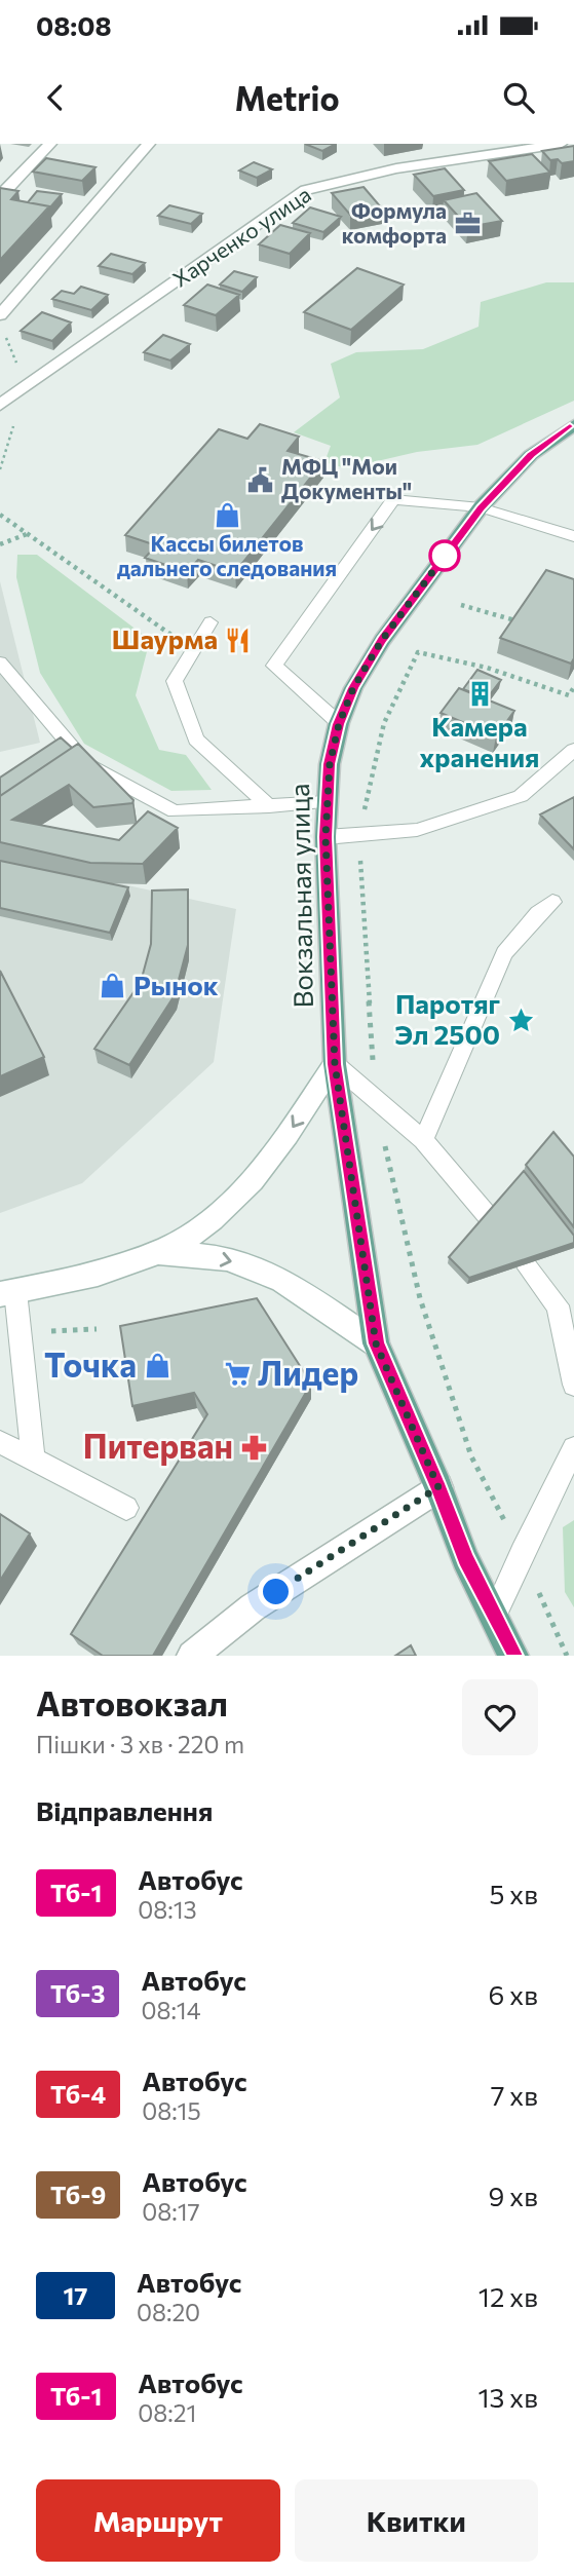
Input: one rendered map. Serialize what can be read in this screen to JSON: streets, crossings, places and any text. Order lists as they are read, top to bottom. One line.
{"streets":{"main road":["Вокзальная улица"],"street":["Харченко улица"]},"places":{"office":["Формула комфорта"],"public building":["МФЦ \"Мои Документы\""],"shop":["Кассы билетов дальнего следования","Рынок","Точка"],"restaurant":["Шаурма"],"building":["Камера хранения"],"place":["Паротяг Эл 2500"],"supermarket":["Лидер"],"pharmacy":["Питерван"]},"lines":["bus line Тб-1"],"page":{"status":"08:08","header":"Metrio","heading":[["Автовокзал","Пішки · 3 хв · 220 m"],"Відправлення"],"list":[{"mark":"Тб-1","name":"Автобус","note":"08:13","value":"5 хв"},{"mark":"Тб-3","name":"Автобус","note":"08:14","value":"6 хв"},{"mark":"Тб-4","name":"Автобус","note":"08:15","value":"7 хв"},{"mark":"Тб-9","name":"Автобус","note":"08:17","value":"9 хв"},{"mark":"17","name":"Автобус","note":"08:20","value":"12 хв"},{"mark":"Тб-1","name":"Автобус","note":"08:21","value":"13 хв"}],"buttons":["Маршрут","Квитки"]}}
